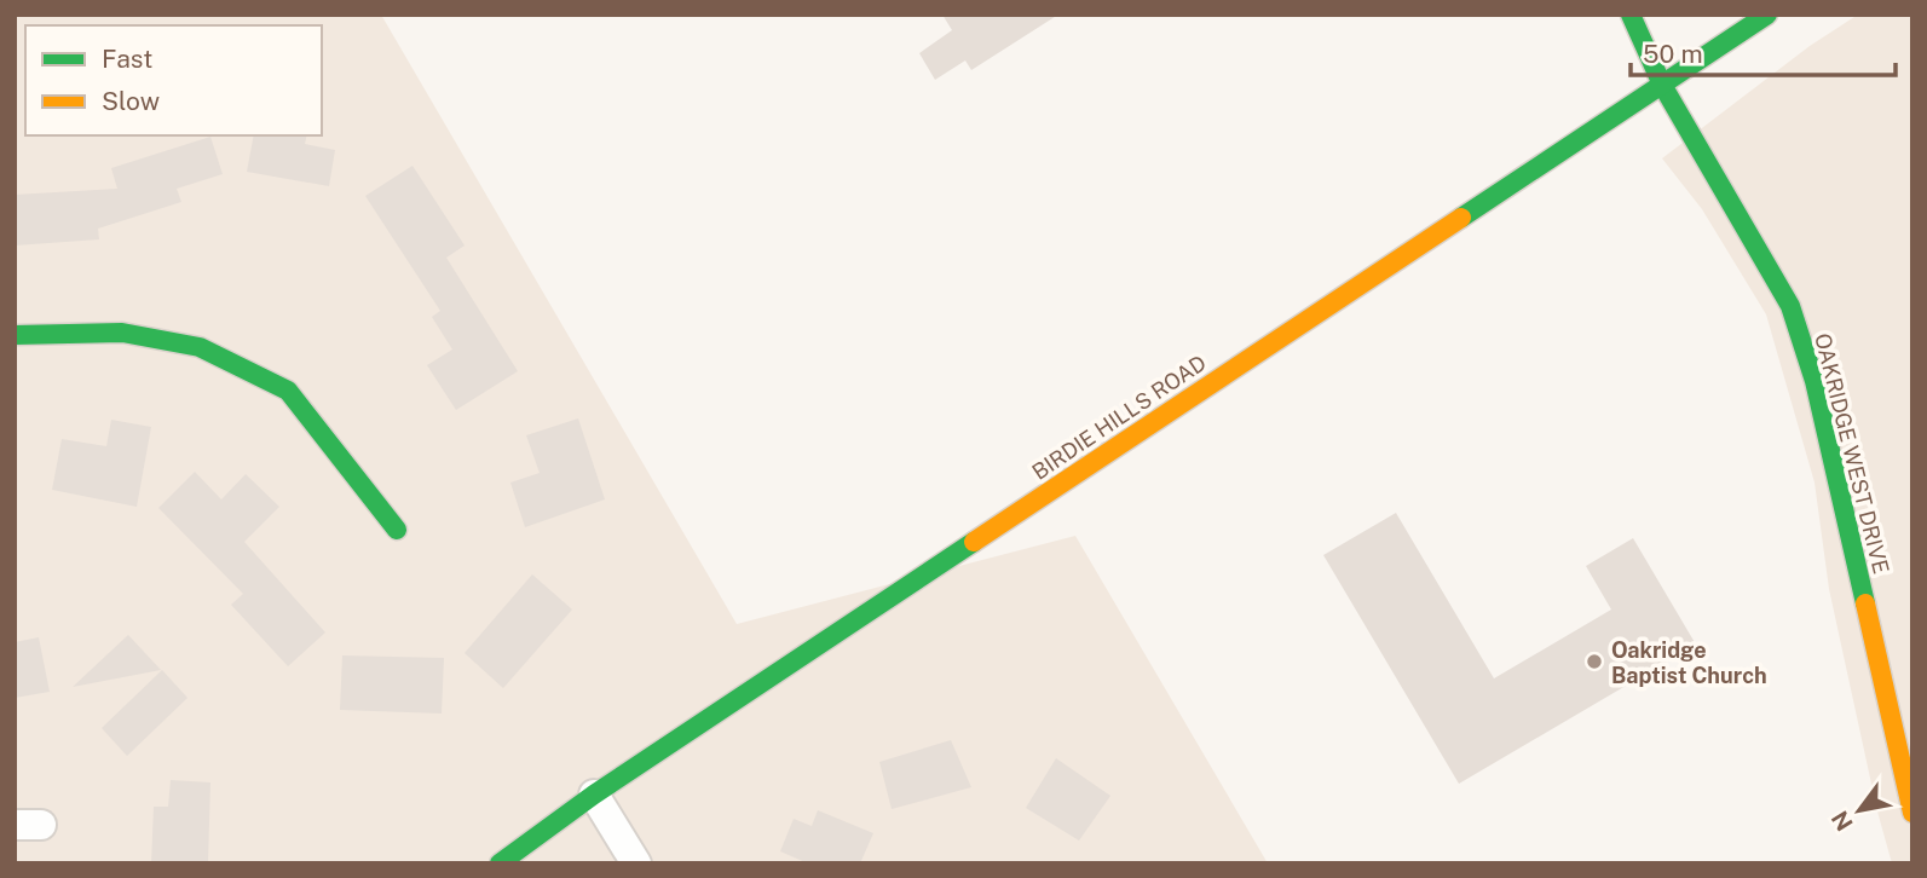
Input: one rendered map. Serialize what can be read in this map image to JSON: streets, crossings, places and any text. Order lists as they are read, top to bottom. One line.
{"streets":{"main road":["BIRDIE HILLS ROAD","OAKRIDGE WEST DRIVE"]},"crossings":[["BIRDIE HILLS ROAD","OAKRIDGE WEST DRIVE"]],"places":["Oakridge Baptist Church"],"legend":["Fast","Slow"],"scale_bar":"50 m","north":"bottom left"}
